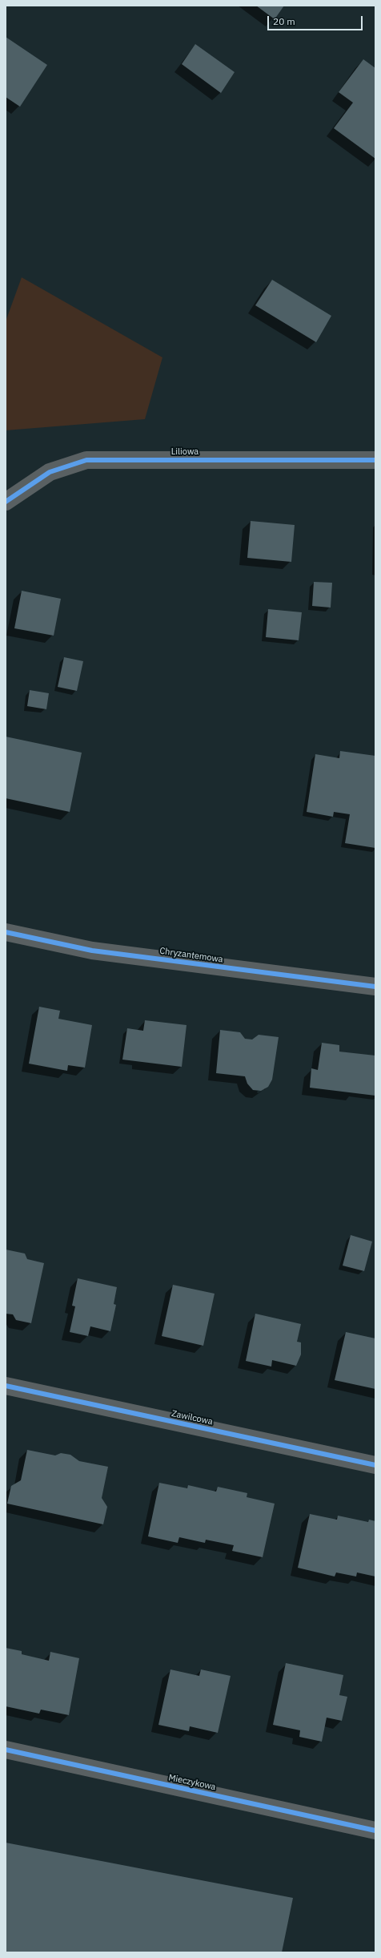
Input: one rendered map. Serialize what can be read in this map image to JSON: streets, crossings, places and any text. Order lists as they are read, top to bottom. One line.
{"streets":{"street":["Liliowa","Chryzantemowa","Zawilcowa","Mieczykowa"]},"scale_bar":"20 m"}
